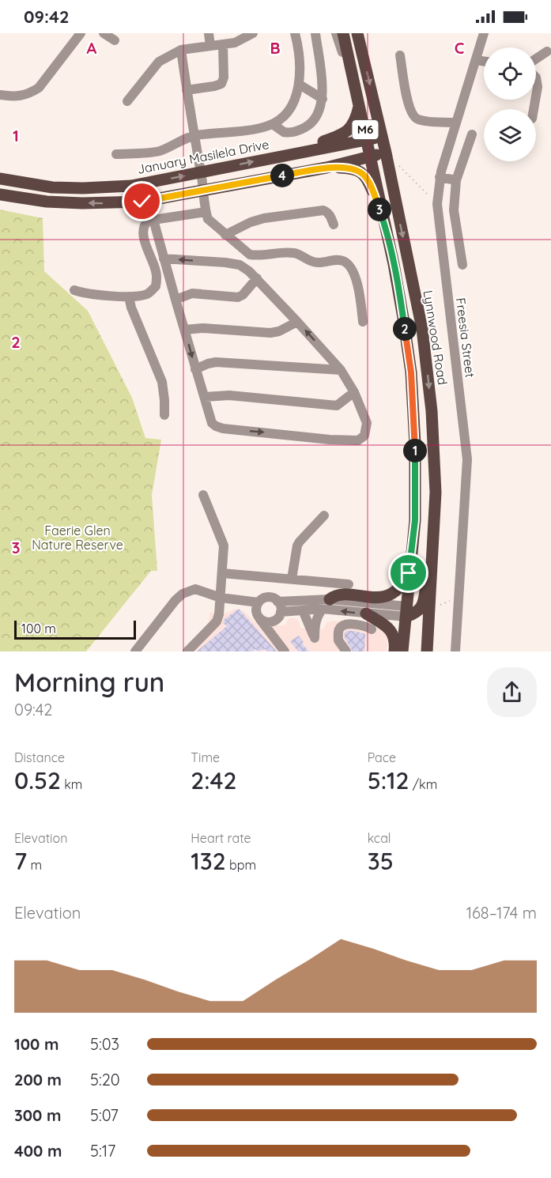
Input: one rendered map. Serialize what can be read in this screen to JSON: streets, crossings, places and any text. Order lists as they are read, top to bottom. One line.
{"streets":{"main road":["M6","January Masilela Drive","Lynnwood Road"],"street":["Freesia Street"]},"crossings":[["M6","January Masilela Drive"],["January Masilela Drive","Lynnwood Road"]],"parks":["Faerie Glen Nature Reserve"],"scale_bar":"100 m","page":{"status":"09:42","pins":["4","3","2","1"],"scale":"100 m","heading":["Morning run","09:42"],"stats":[["Distance","0.52 km"],["Time","2:42"],["Pace","5:12 /km"],["Elevation","7 m"],["Heart rate","132 bpm"],["kcal","35"]],"chart":["Elevation","168–174 m"],"list":[{"name":"100 m","note":"5:03"},{"name":"200 m","note":"5:20"},{"name":"300 m","note":"5:07"},{"name":"400 m","note":"5:17"}]},"grid":{"columns":["A","B","C"],"rows":["1","2","3"]}}
